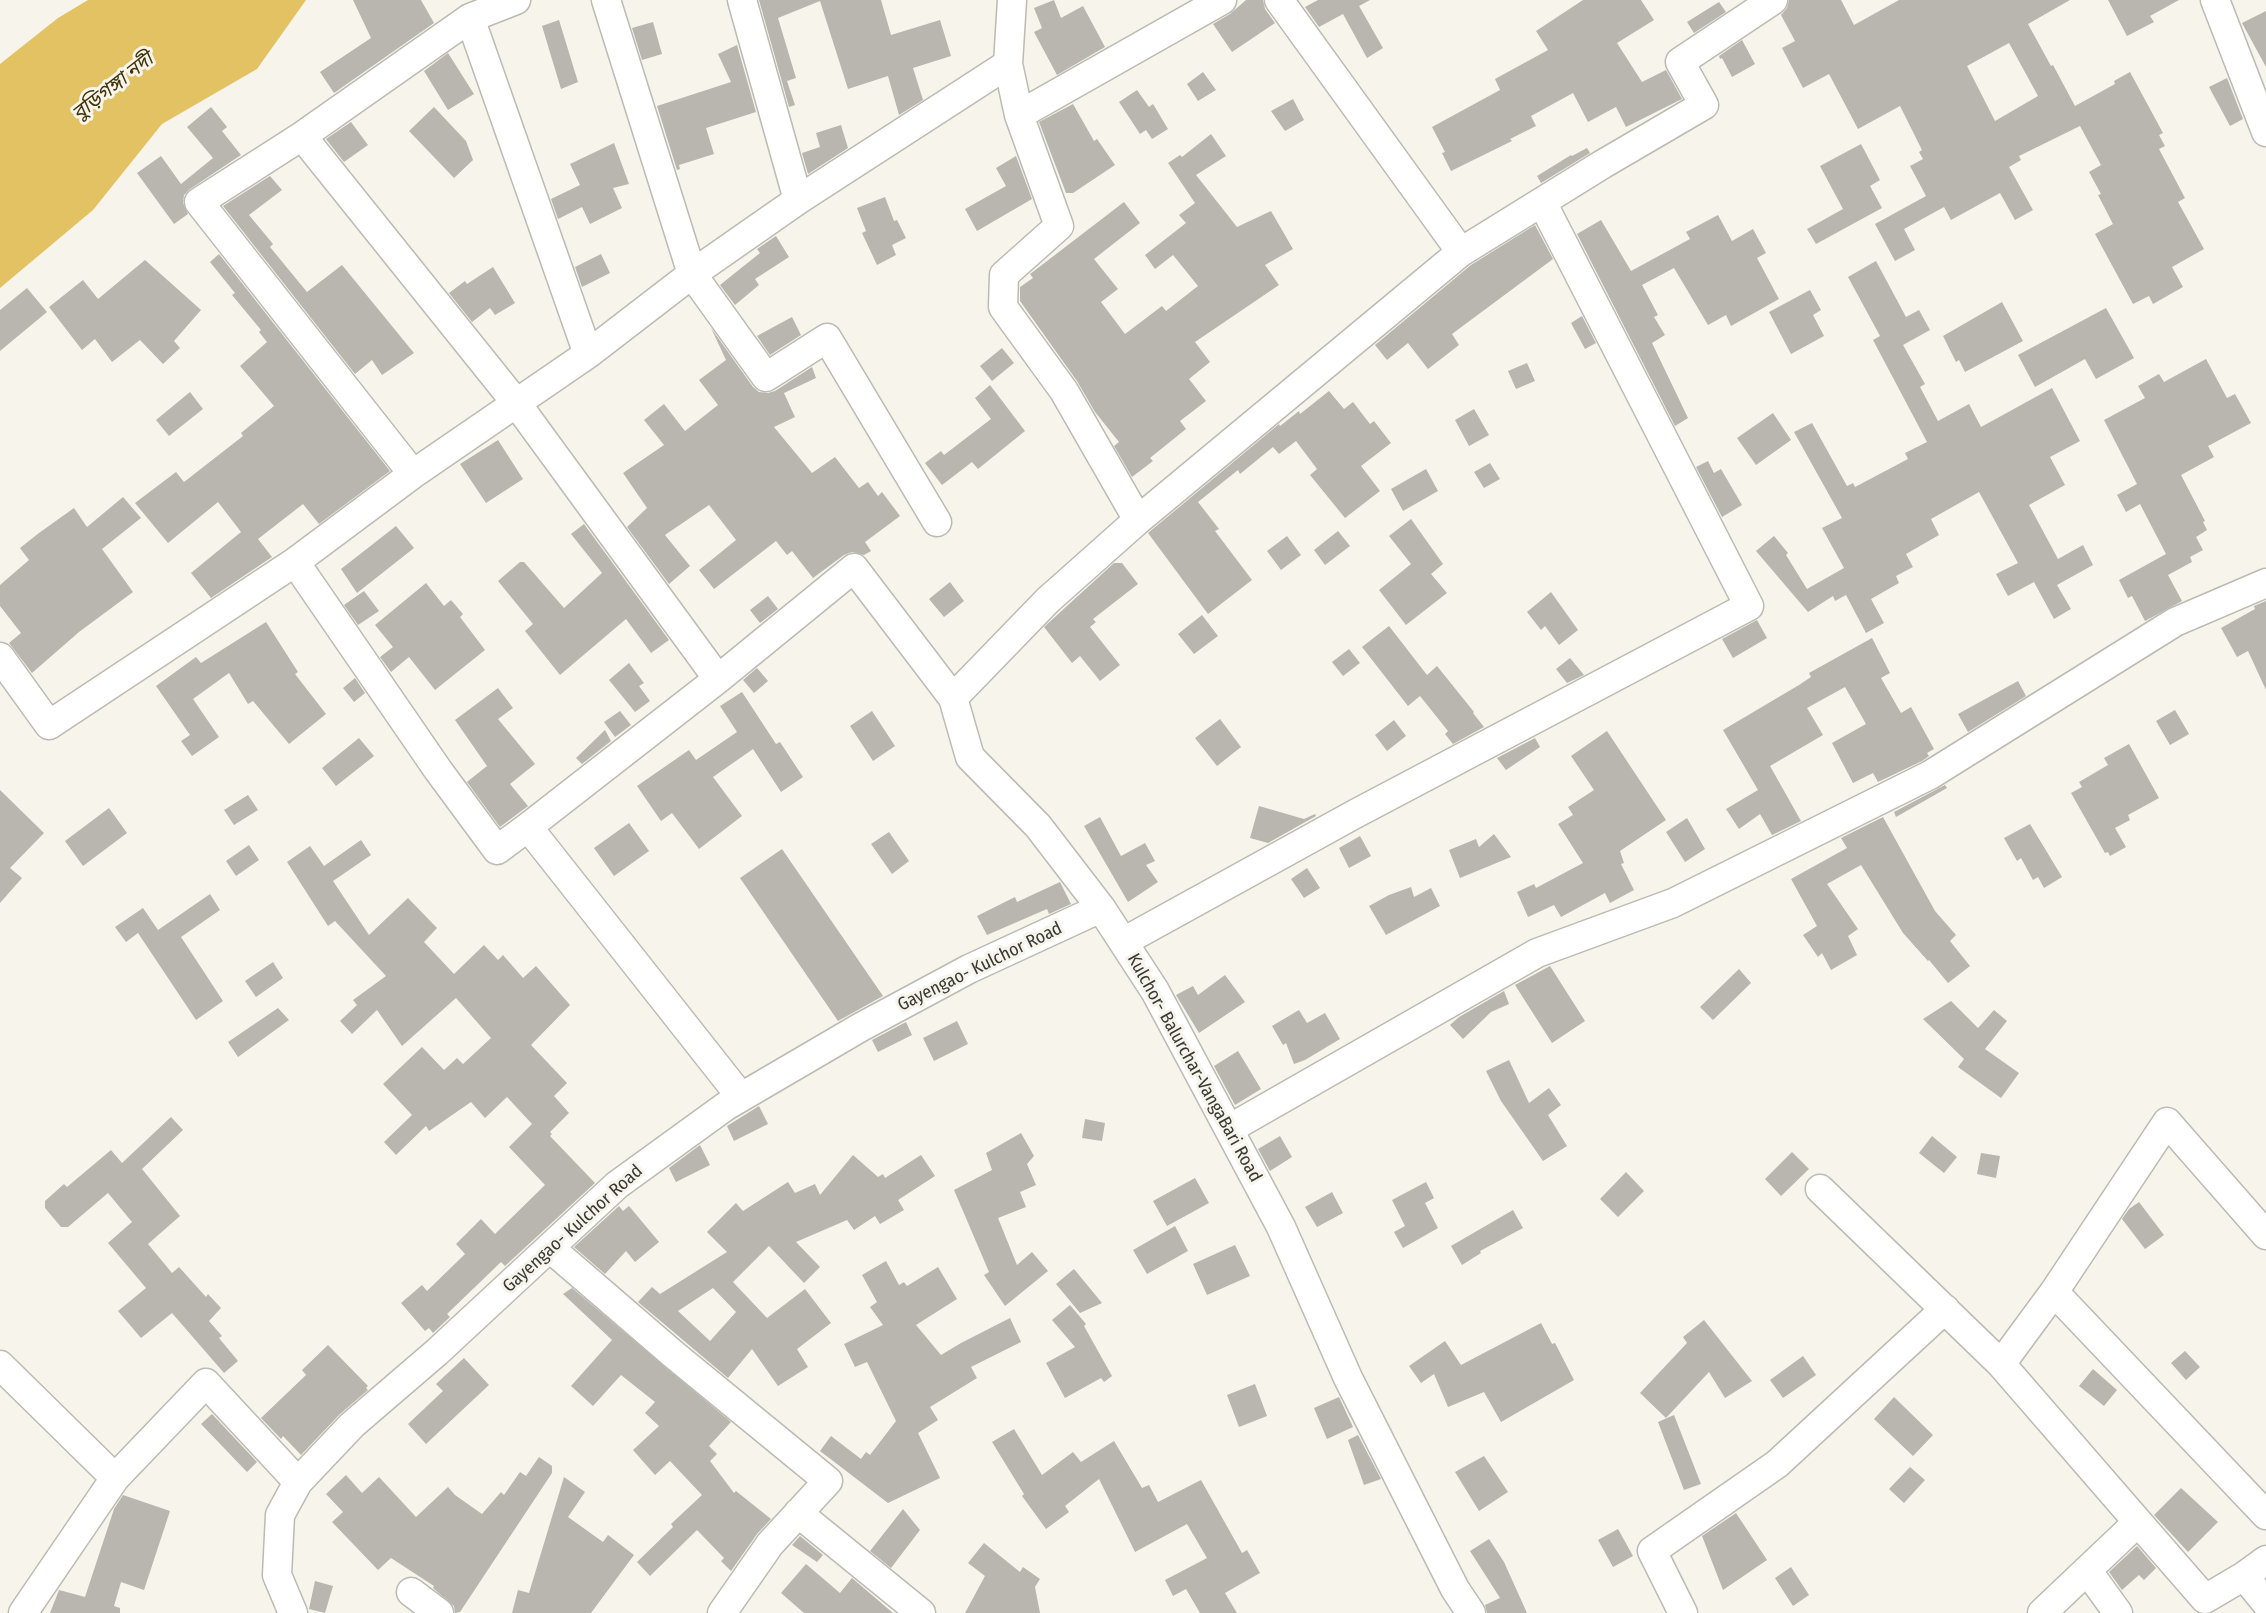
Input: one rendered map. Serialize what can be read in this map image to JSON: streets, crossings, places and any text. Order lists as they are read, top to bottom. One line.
{"streets":{"street":["Gayengao- Kulchor Road","Kulchor- Balurchar-VangaBari Road"]},"crossings":[["Gayengao- Kulchor Road","Kulchor- Balurchar-VangaBari Road"]],"water":["বুড়িগঙ্গা নদী"]}
